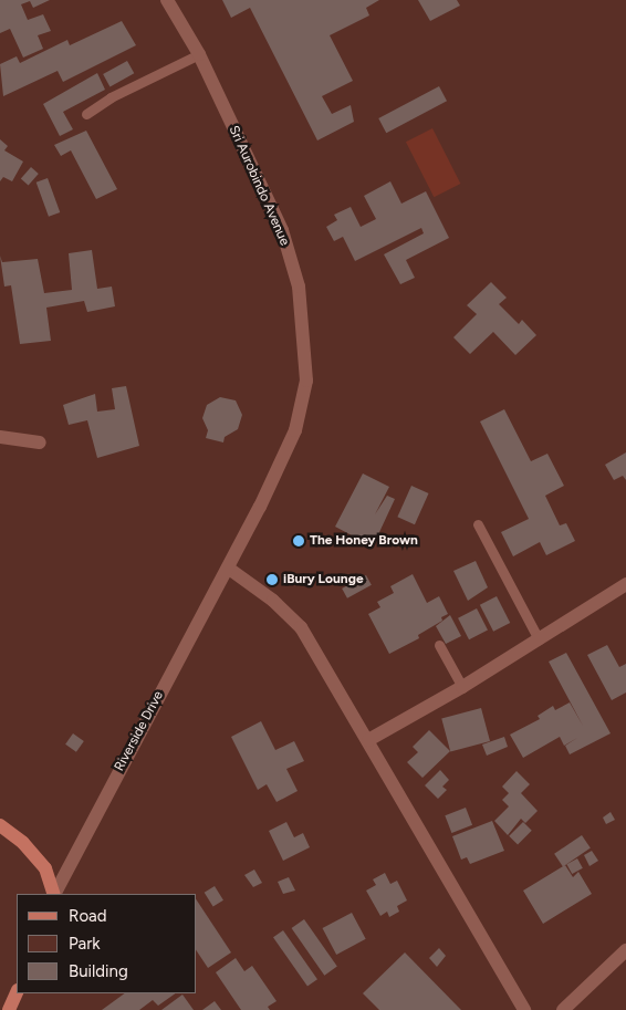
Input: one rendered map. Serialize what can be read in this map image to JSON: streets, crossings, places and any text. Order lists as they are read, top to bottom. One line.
{"streets":{"street":["Sri Aurobindo Avenue","Riverside Drive"]},"crossings":[["Sri Aurobindo Avenue","Riverside Drive"]],"places":["The Honey Brown","iBury Lounge"],"legend":["Road","Park","Building"]}
